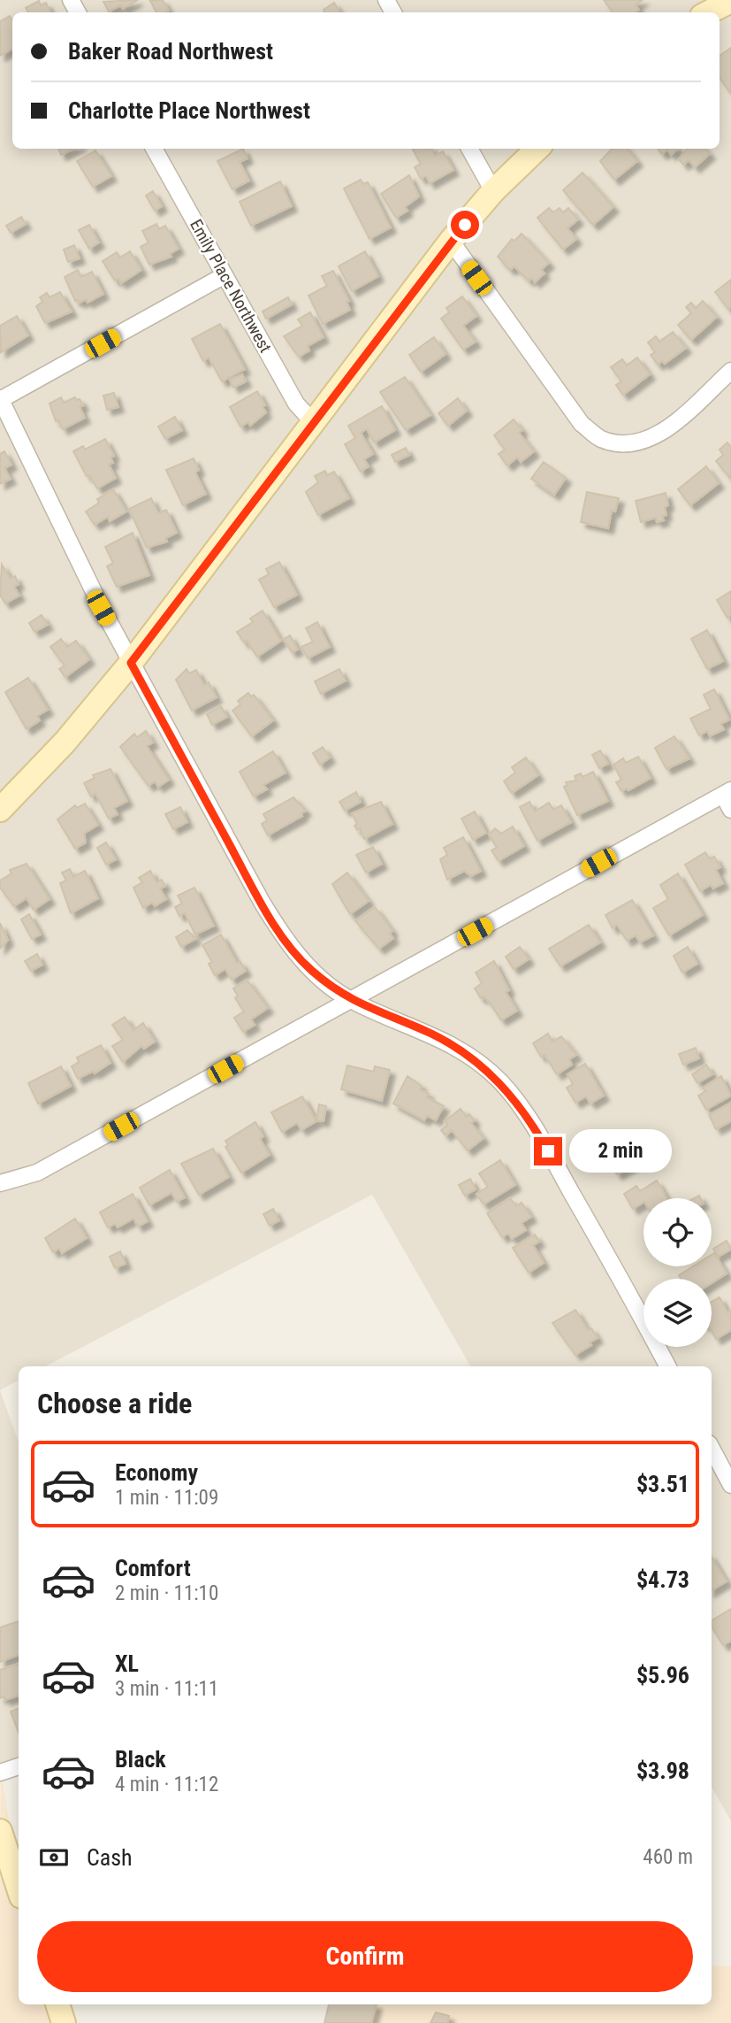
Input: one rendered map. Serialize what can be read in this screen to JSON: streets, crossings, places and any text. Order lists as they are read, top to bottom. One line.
{"streets":{"street":["Emily Place Northwest"]},"page":{"banner":["Baker Road Northwest","Charlotte Place Northwest"],"bubble":"2 min","heading":"Choose a ride","list":[{"name":"Economy","note":"1 min · 11:09","value":"$3.51"},{"name":"Comfort","note":"2 min · 11:10","value":"$4.73"},{"name":"XL","note":"3 min · 11:11","value":"$5.96"},{"name":"Black","note":"4 min · 11:12","value":"$3.98"}],"pay":["Cash","460 m"],"buttons":"Confirm"}}
